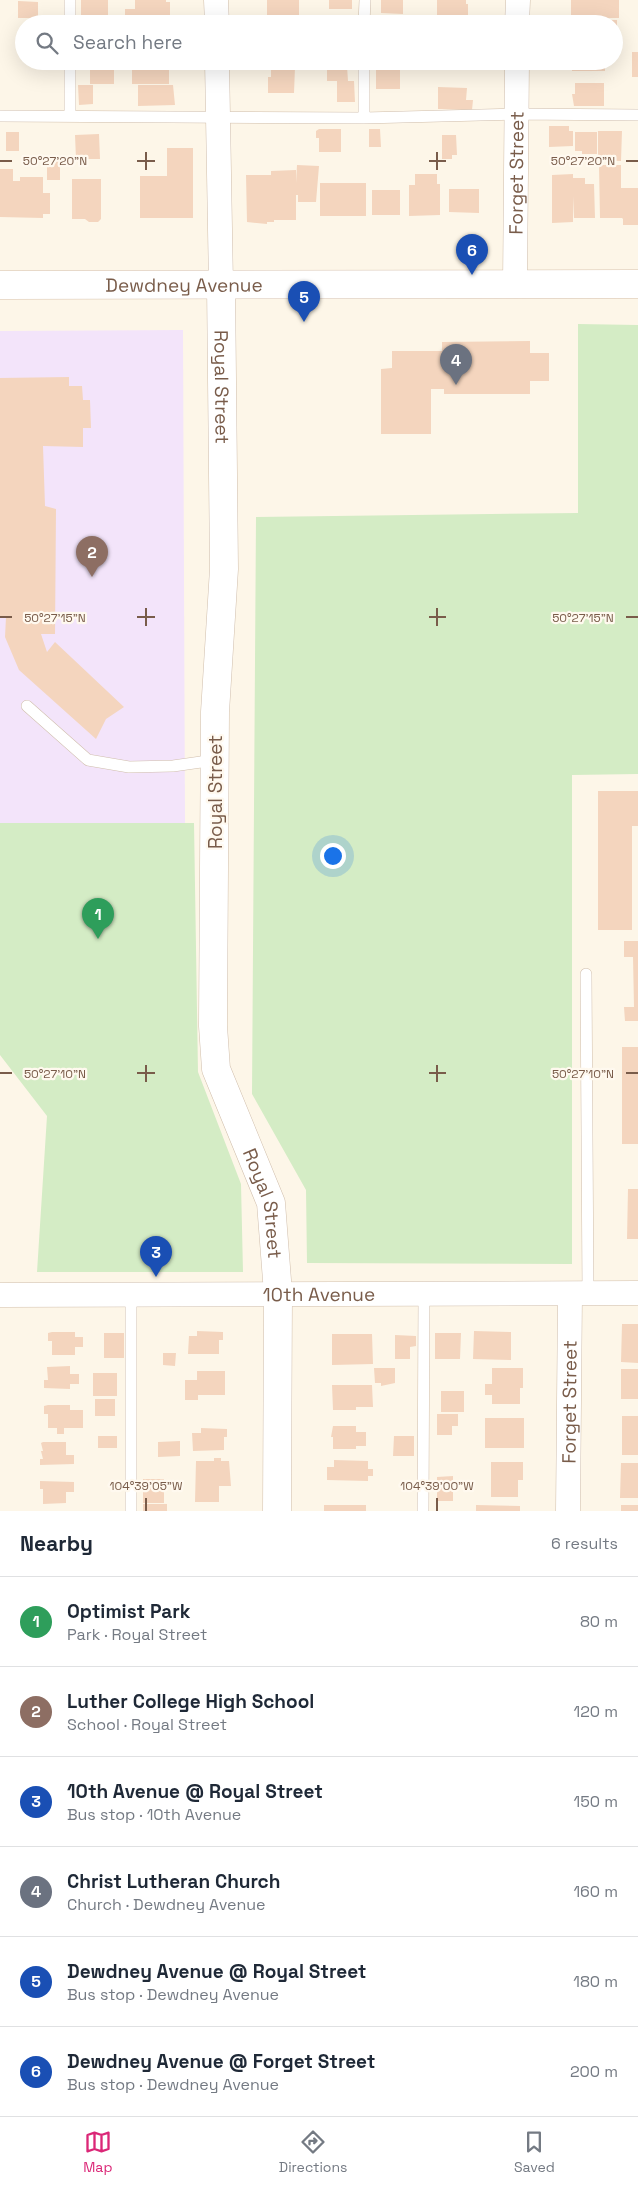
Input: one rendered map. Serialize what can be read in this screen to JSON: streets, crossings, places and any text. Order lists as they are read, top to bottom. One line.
{"streets":{"street":["Forget Street","Dewdney Avenue","Royal Street","10th Avenue"]},"crossings":[["Forget Street","Dewdney Avenue"],["Forget Street","10th Avenue"],["Dewdney Avenue","Royal Street"],["Royal Street","10th Avenue"]],"page":{"search":"Search here","pins":["6","5","4","2","1","3"],"heading":["Nearby","6 results"],"list":[{"mark":"1","name":"Optimist Park","note":"Park · Royal Street","value":"80 m"},{"mark":"2","name":"Luther College High School","note":"School · Royal Street","value":"120 m"},{"mark":"3","name":"10th Avenue @ Royal Street","note":"Bus stop · 10th Avenue","value":"150 m"},{"mark":"4","name":"Christ Lutheran Church","note":"Church · Dewdney Avenue","value":"160 m"},{"mark":"5","name":"Dewdney Avenue @ Royal Street","note":"Bus stop · Dewdney Avenue","value":"180 m"},{"mark":"6","name":"Dewdney Avenue @ Forget Street","note":"Bus stop · Dewdney Avenue","value":"200 m"}],"nav":["Map","Directions","Saved"]},"coordinates":["50°27'20\"N","50°27'15\"N","50°27'10\"N","104°39'05\"W","104°39'00\"W"]}
